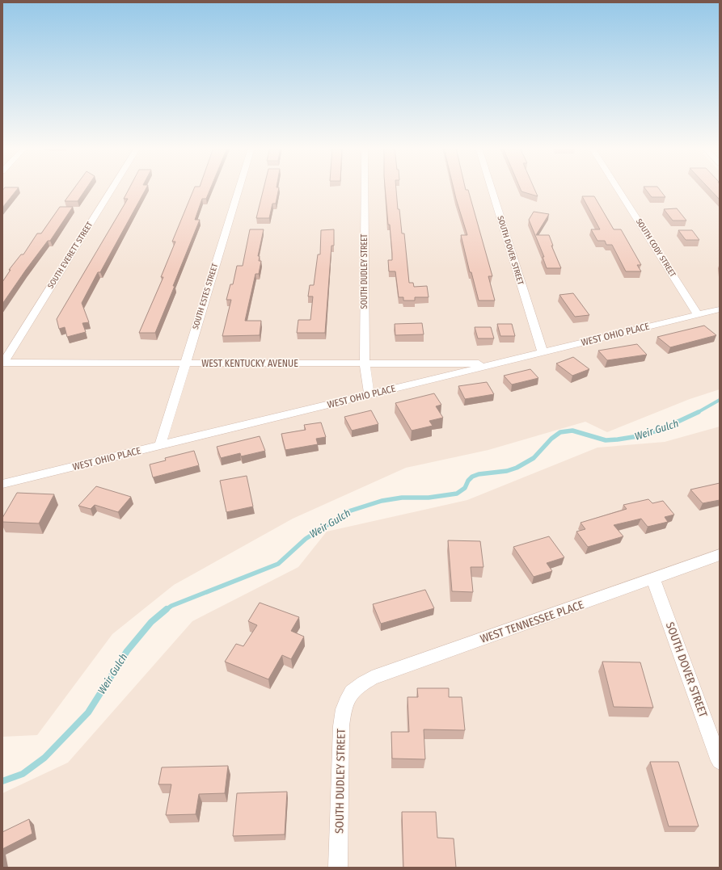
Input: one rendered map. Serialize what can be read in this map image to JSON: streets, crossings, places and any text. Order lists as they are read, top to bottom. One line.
{"streets":{"street":["SOUTH CODY STREET","SOUTH DOVER STREET","SOUTH EVERETT STREET","SOUTH DUDLEY STREET","SOUTH ESTES STREET","WEST OHIO PLACE","WEST KENTUCKY AVENUE","WEST TENNESSEE PLACE"]},"crossings":[["SOUTH CODY STREET","WEST OHIO PLACE"],["SOUTH DOVER STREET","WEST OHIO PLACE"],["SOUTH DOVER STREET","WEST TENNESSEE PLACE"],["SOUTH EVERETT STREET","WEST KENTUCKY AVENUE"],["SOUTH DUDLEY STREET","WEST OHIO PLACE"],["SOUTH DUDLEY STREET","WEST KENTUCKY AVENUE"],["SOUTH DUDLEY STREET","WEST TENNESSEE PLACE"],["SOUTH ESTES STREET","WEST OHIO PLACE"],["SOUTH ESTES STREET","WEST KENTUCKY AVENUE"],["WEST OHIO PLACE","WEST KENTUCKY AVENUE"]],"water":["Weir Gulch"]}
